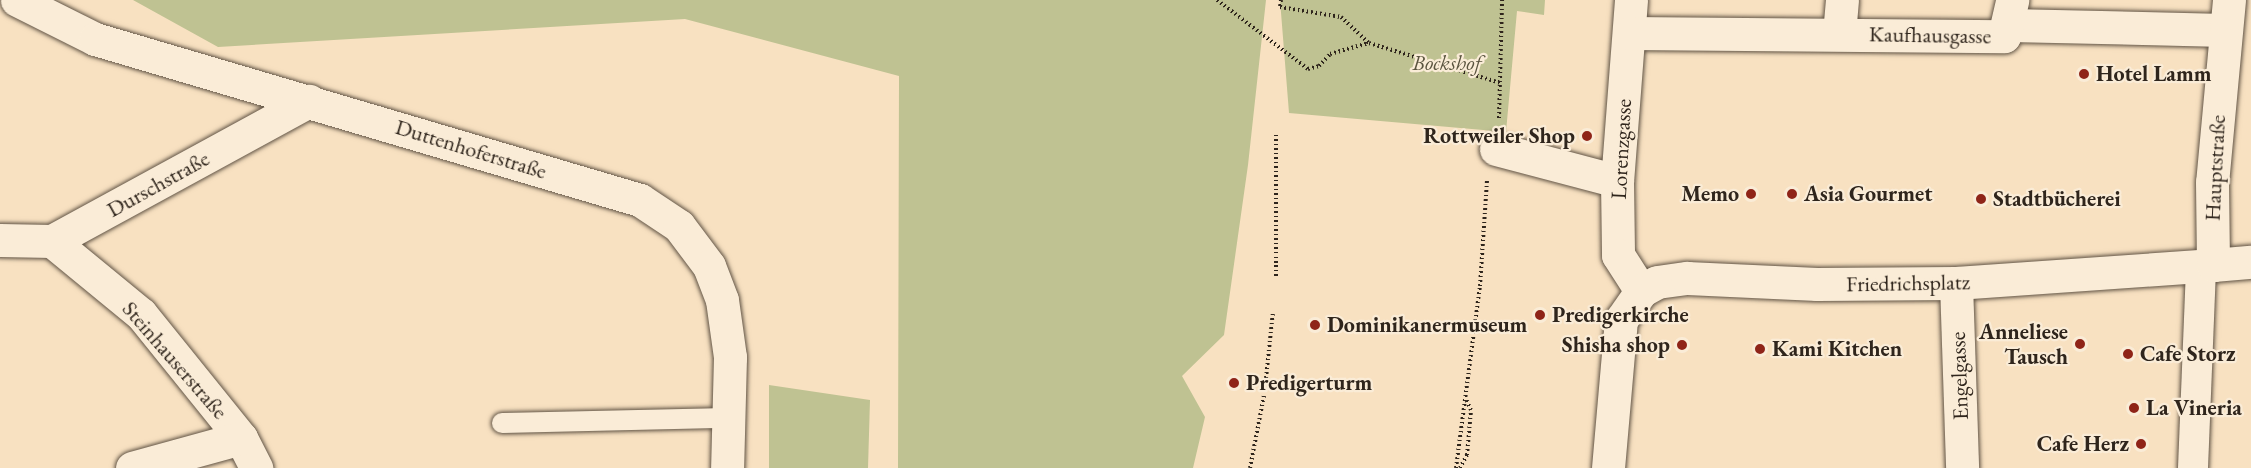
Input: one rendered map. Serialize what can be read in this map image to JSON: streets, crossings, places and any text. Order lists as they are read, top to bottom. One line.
{"streets":{"street":["Kaufhausgasse","Duttenhoferstraße","Lorenzgasse","Hauptstraße","Durschstraße","Friedrichsplatz","Steinhauserstraße","Engelgasse"]},"crossings":[["Kaufhausgasse","Lorenzgasse"],["Kaufhausgasse","Hauptstraße"],["Duttenhoferstraße","Durschstraße"],["Lorenzgasse","Friedrichsplatz"],["Hauptstraße","Friedrichsplatz"],["Durschstraße","Steinhauserstraße"],["Friedrichsplatz","Engelgasse"]],"parks":["Bockshof"],"places":["Hotel Lamm","Rottweiler Shop","Memo","Asia Gourmet","Stadtbücherei","Predigerkirche","Dominikanermuseum","Anneliese Tausch","Shisha shop","Kami Kitchen","Cafe Storz","Predigerturm","La Vineria","Cafe Herz"]}
